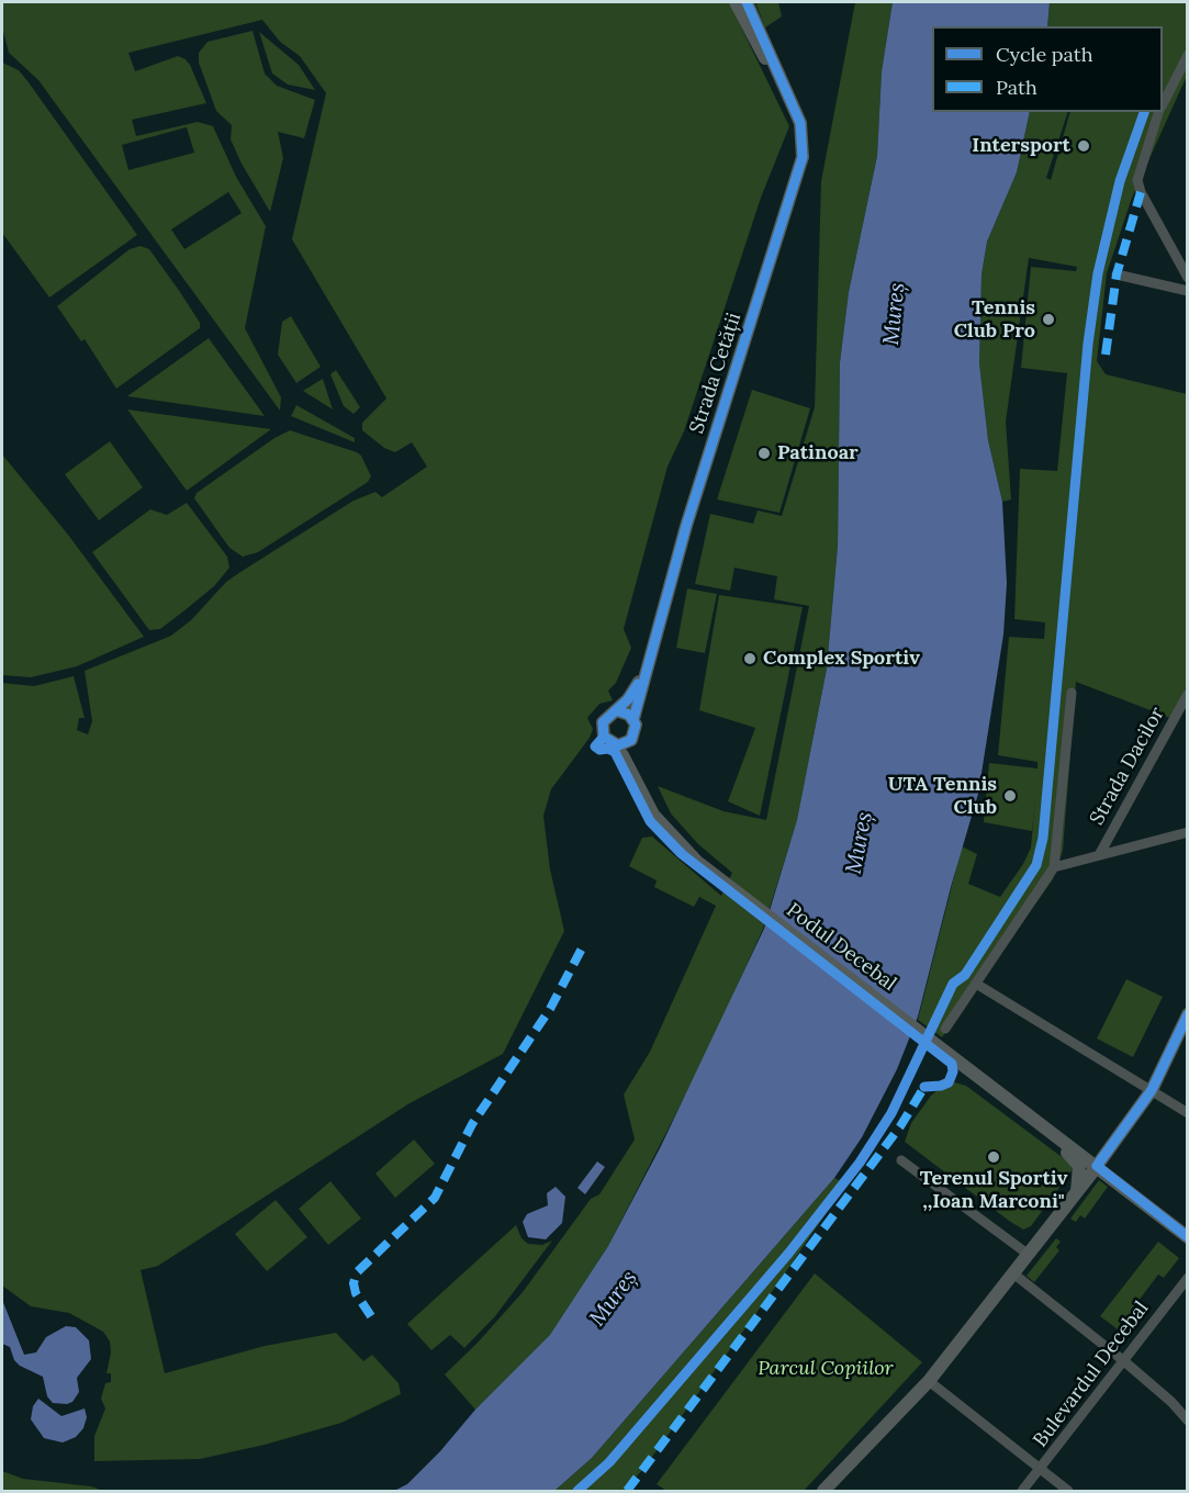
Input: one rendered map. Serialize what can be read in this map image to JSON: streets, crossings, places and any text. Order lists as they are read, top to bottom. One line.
{"streets":{"main road":["Strada Cetății","Podul Decebal"],"street":["Strada Dacilor","Bulevardul Decebal"]},"water":["Mureș"],"parks":["Parcul Copiilor"],"places":["Intersport","Tennis Club Pro","Patinoar","Complex Sportiv","UTA Tennis Club","Terenul Sportiv ,,Ioan Marconi\""],"legend":["Cycle path","Path"]}
